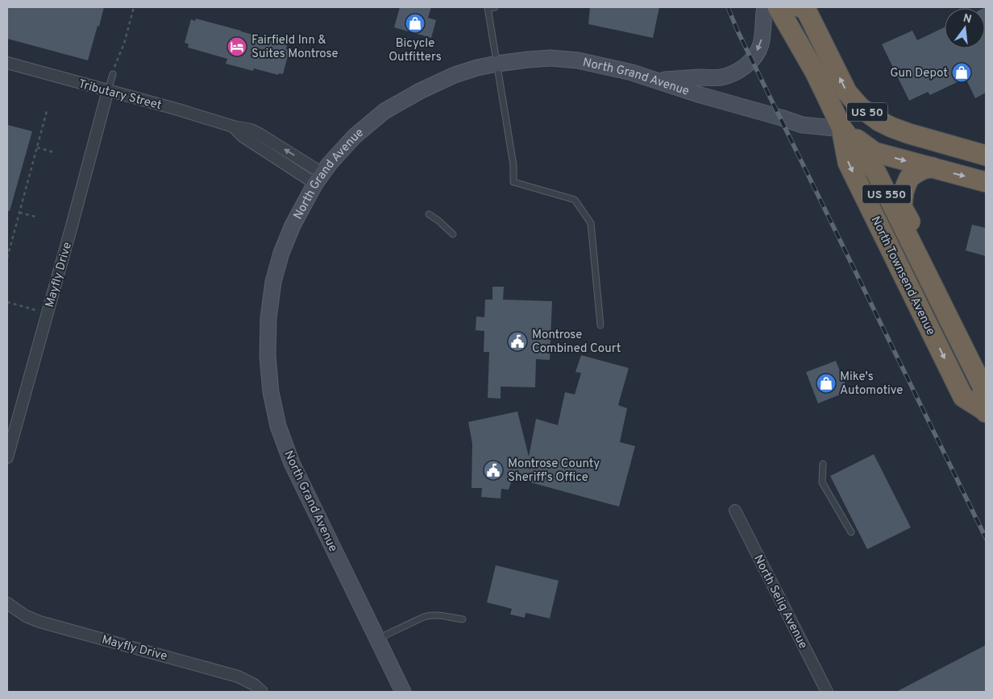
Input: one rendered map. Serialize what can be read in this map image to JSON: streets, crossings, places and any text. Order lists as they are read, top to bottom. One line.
{"streets":{"highway":["US 50","US 550","North Townsend Avenue"],"street":["North Grand Avenue","Tributary Street","Mayfly Drive","North Selig Avenue"]},"crossings":[["North Grand Avenue","Tributary Street"],["North Grand Avenue","US 50"],["North Grand Avenue","North Townsend Avenue"],["Tributary Street","Mayfly Drive"],["US 50","North Townsend Avenue"]],"places":{"shop":["Bicycle Outfitters","Gun Depot","Mike's Automotive"],"hotel":["Fairfield Inn & Suites Montrose"],"public building":["Montrose Combined Court","Montrose County Sheriff's Office"]},"north":"top"}
